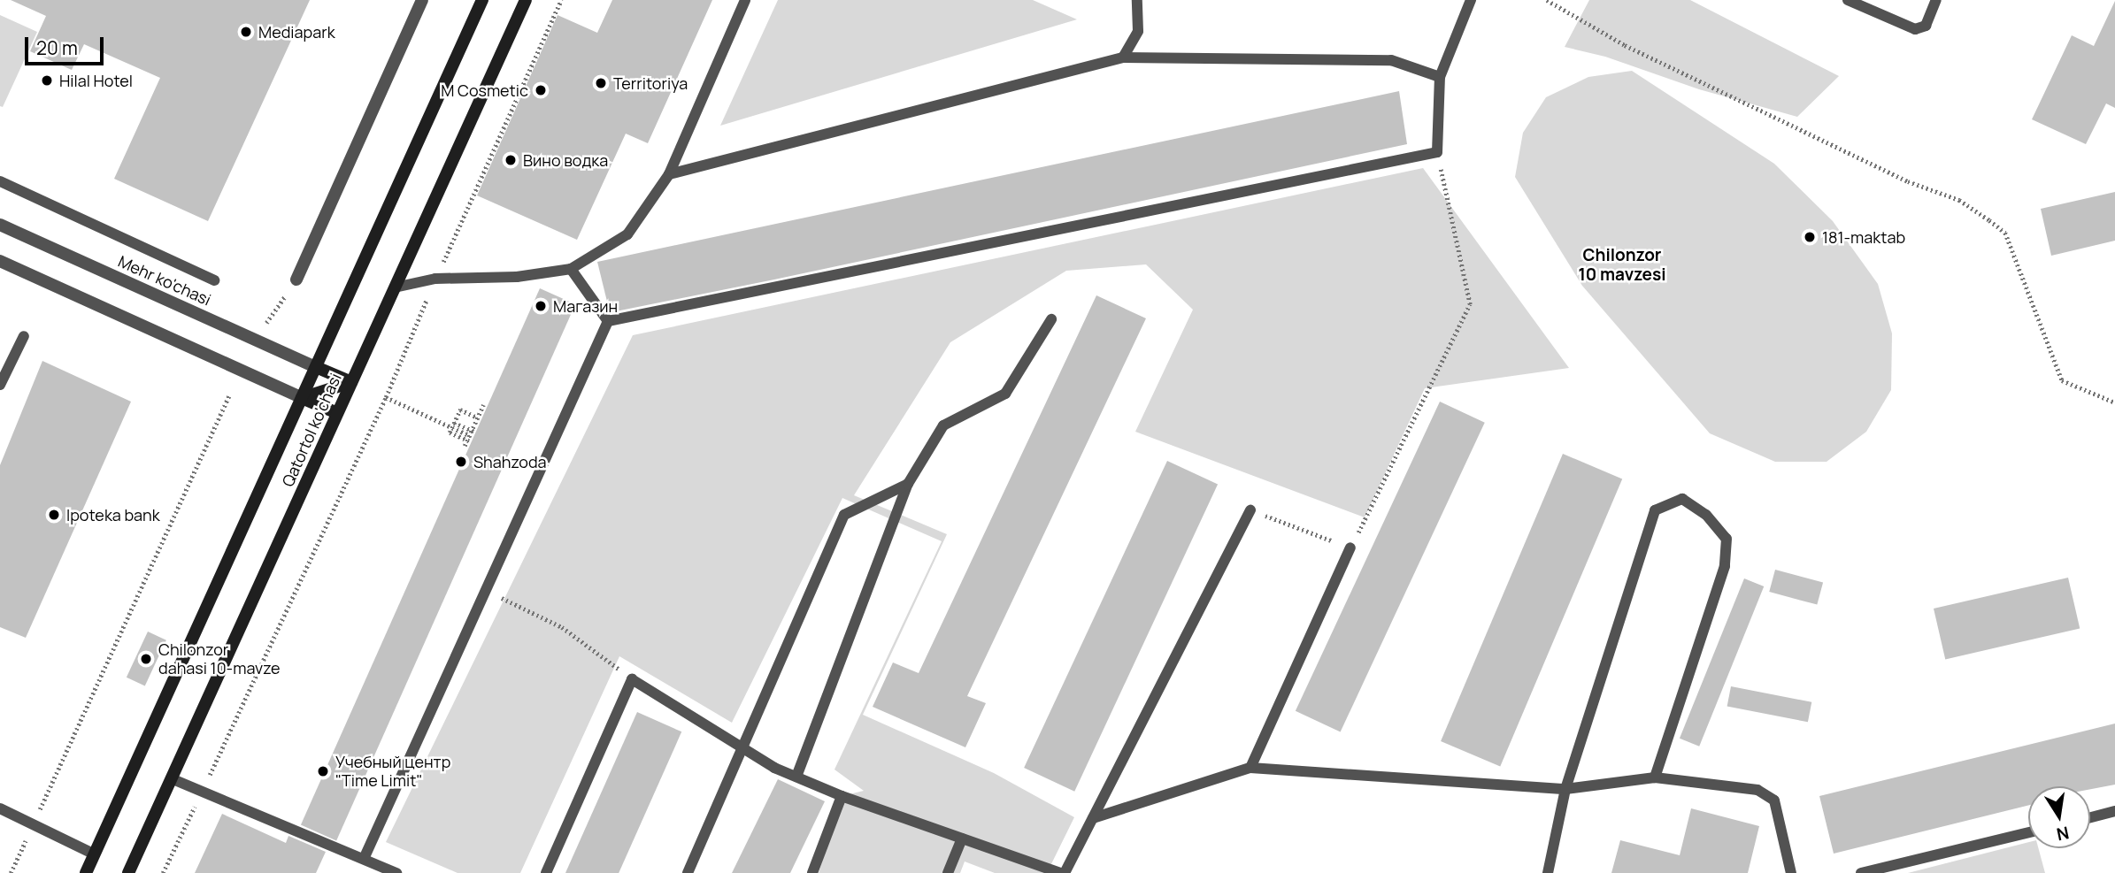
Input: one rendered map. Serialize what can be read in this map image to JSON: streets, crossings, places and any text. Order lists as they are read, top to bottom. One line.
{"streets":{"main road":["Qatortol ko'chasi"],"street":["Mehr ko'chasi"]},"crossings":[["Mehr ko'chasi","Qatortol ko'chasi"]],"districts":["Chilonzor 10 mavzesi"],"places":["Mediapark","Hilal Hotel","Territoriya","M Cosmetic","Вино водка","181-maktab","Магазин","Shahzoda","Ipoteka bank","Chilonzor dahasi 10-mavze","Учебный центр \"Time Limit\""],"scale_bar":"20 m","north":"bottom"}
